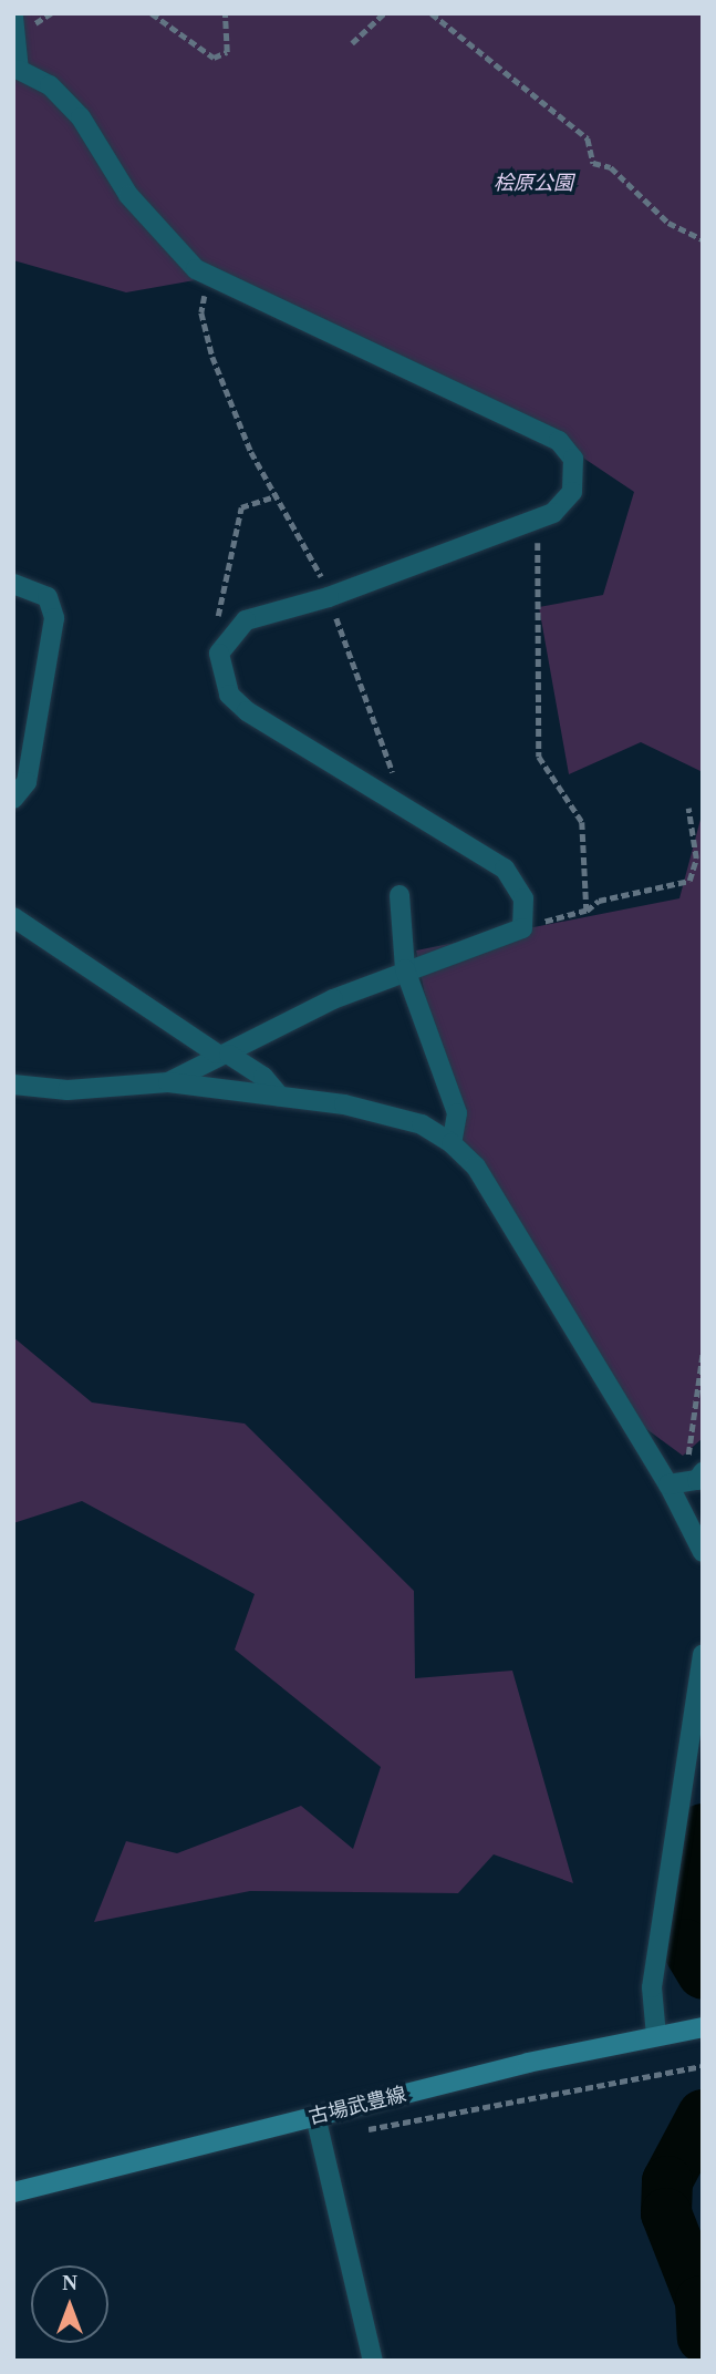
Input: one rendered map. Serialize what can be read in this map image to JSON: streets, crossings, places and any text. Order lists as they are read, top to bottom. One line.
{"streets":{"main road":["古場武豊線"]},"parks":["桧原公園"],"north":"top"}
